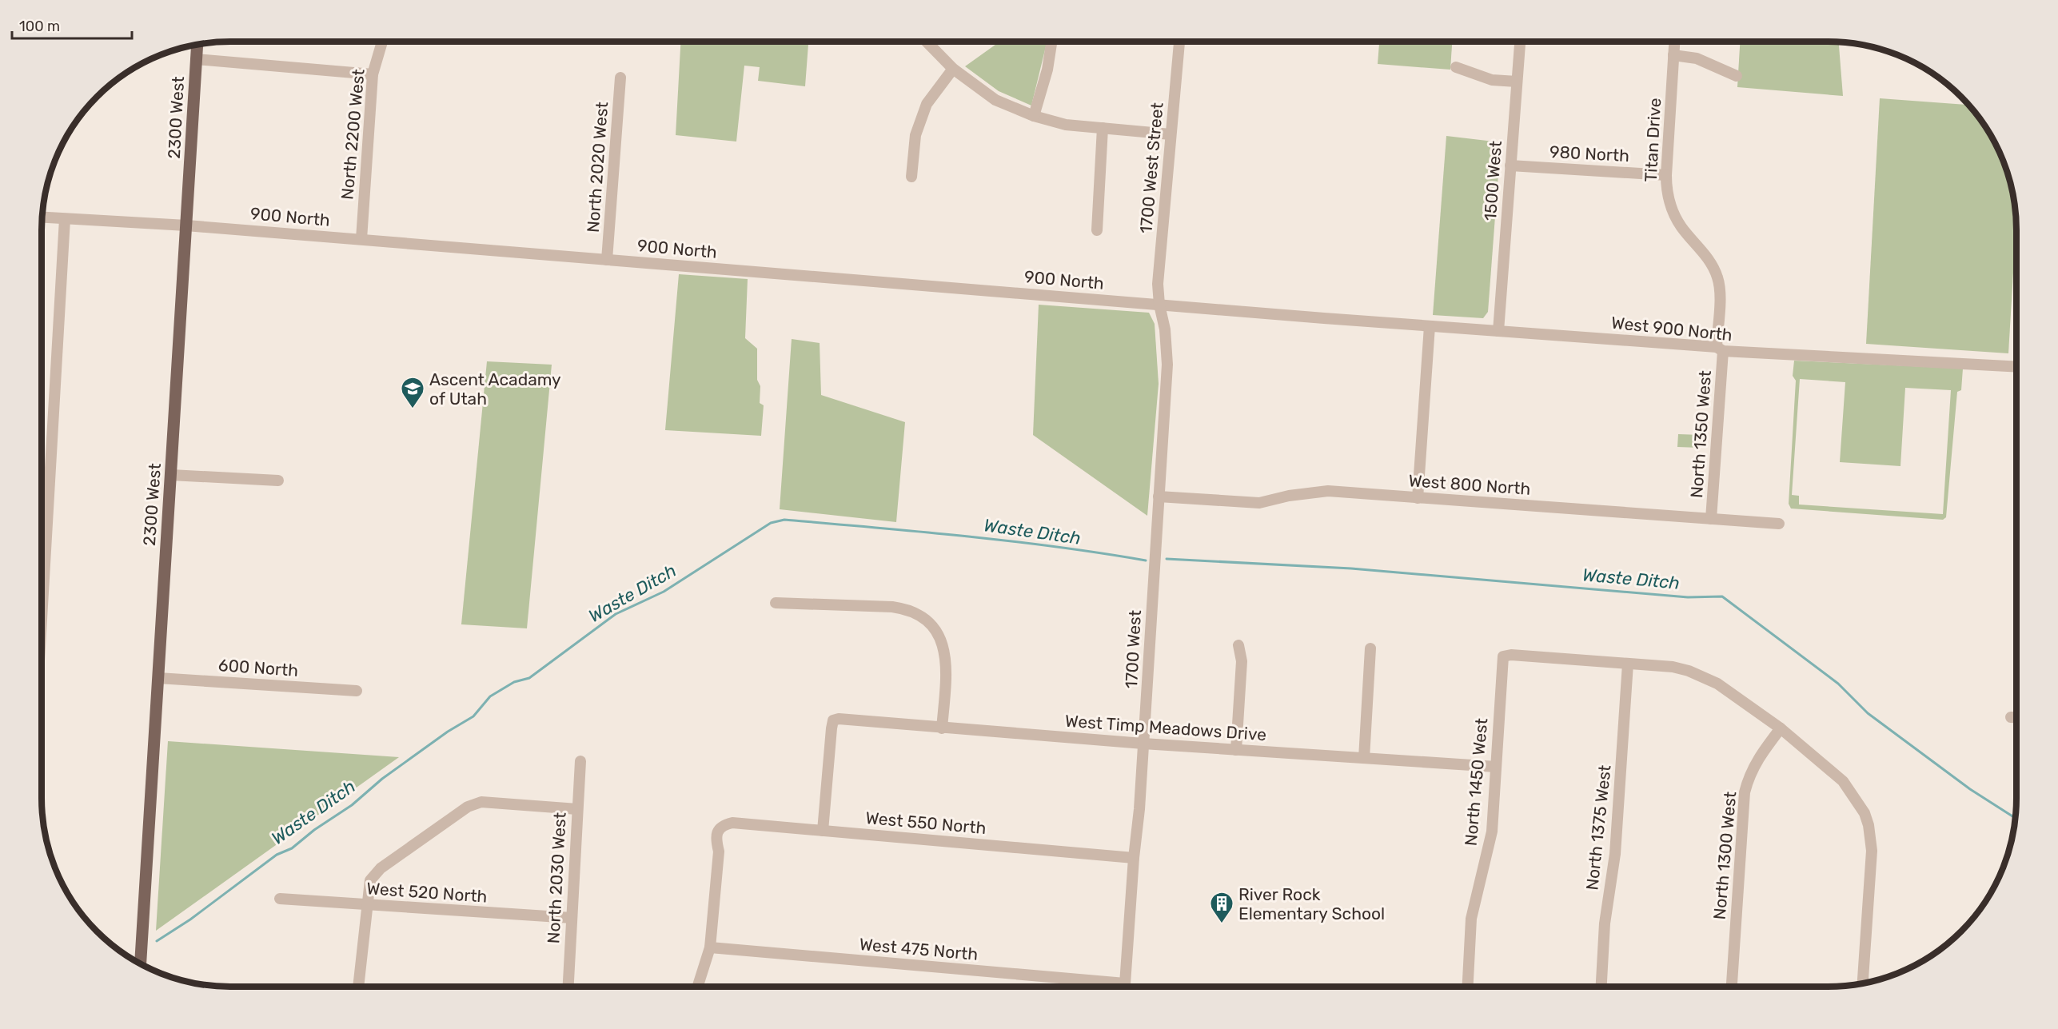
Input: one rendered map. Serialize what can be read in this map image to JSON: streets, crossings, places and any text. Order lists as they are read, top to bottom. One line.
{"streets":{"main road":["2300 West"],"street":["North 2200 West","Titan Drive","980 North","North 2020 West","1700 West Street","1500 West","900 North","West 900 North","North 1350 West","West 800 North","1700 West","600 North","West Timp Meadows Drive","North 1450 West","West 550 North","North 1375 West","North 1300 West","North 2030 West","West 520 North","West 475 North"]},"crossings":[["2300 West","900 North"],["2300 West","600 North"],["North 2200 West","900 North"],["Titan Drive","980 North"],["Titan Drive","West 900 North"],["Titan Drive","North 1350 West"],["980 North","1500 West"],["North 2020 West","900 North"],["1700 West Street","900 North"],["1700 West Street","1700 West"],["1500 West","West 900 North"],["900 North","West 900 North"],["900 North","1700 West"],["West 900 North","North 1350 West"],["North 1350 West","West 800 North"],["West 800 North","1700 West"],["1700 West","West Timp Meadows Drive"],["1700 West","West 550 North"],["1700 West","West 475 North"],["West Timp Meadows Drive","North 1450 West"],["West Timp Meadows Drive","West 550 North"],["North 1450 West","North 1375 West"],["West 550 North","West 475 North"],["North 2030 West","West 520 North"]],"water":["Waste Ditch"],"places":{"school or university":["Ascent Acadamy of Utah"],"building":["River Rock Elementary School"]},"scale_bar":"100 m"}
